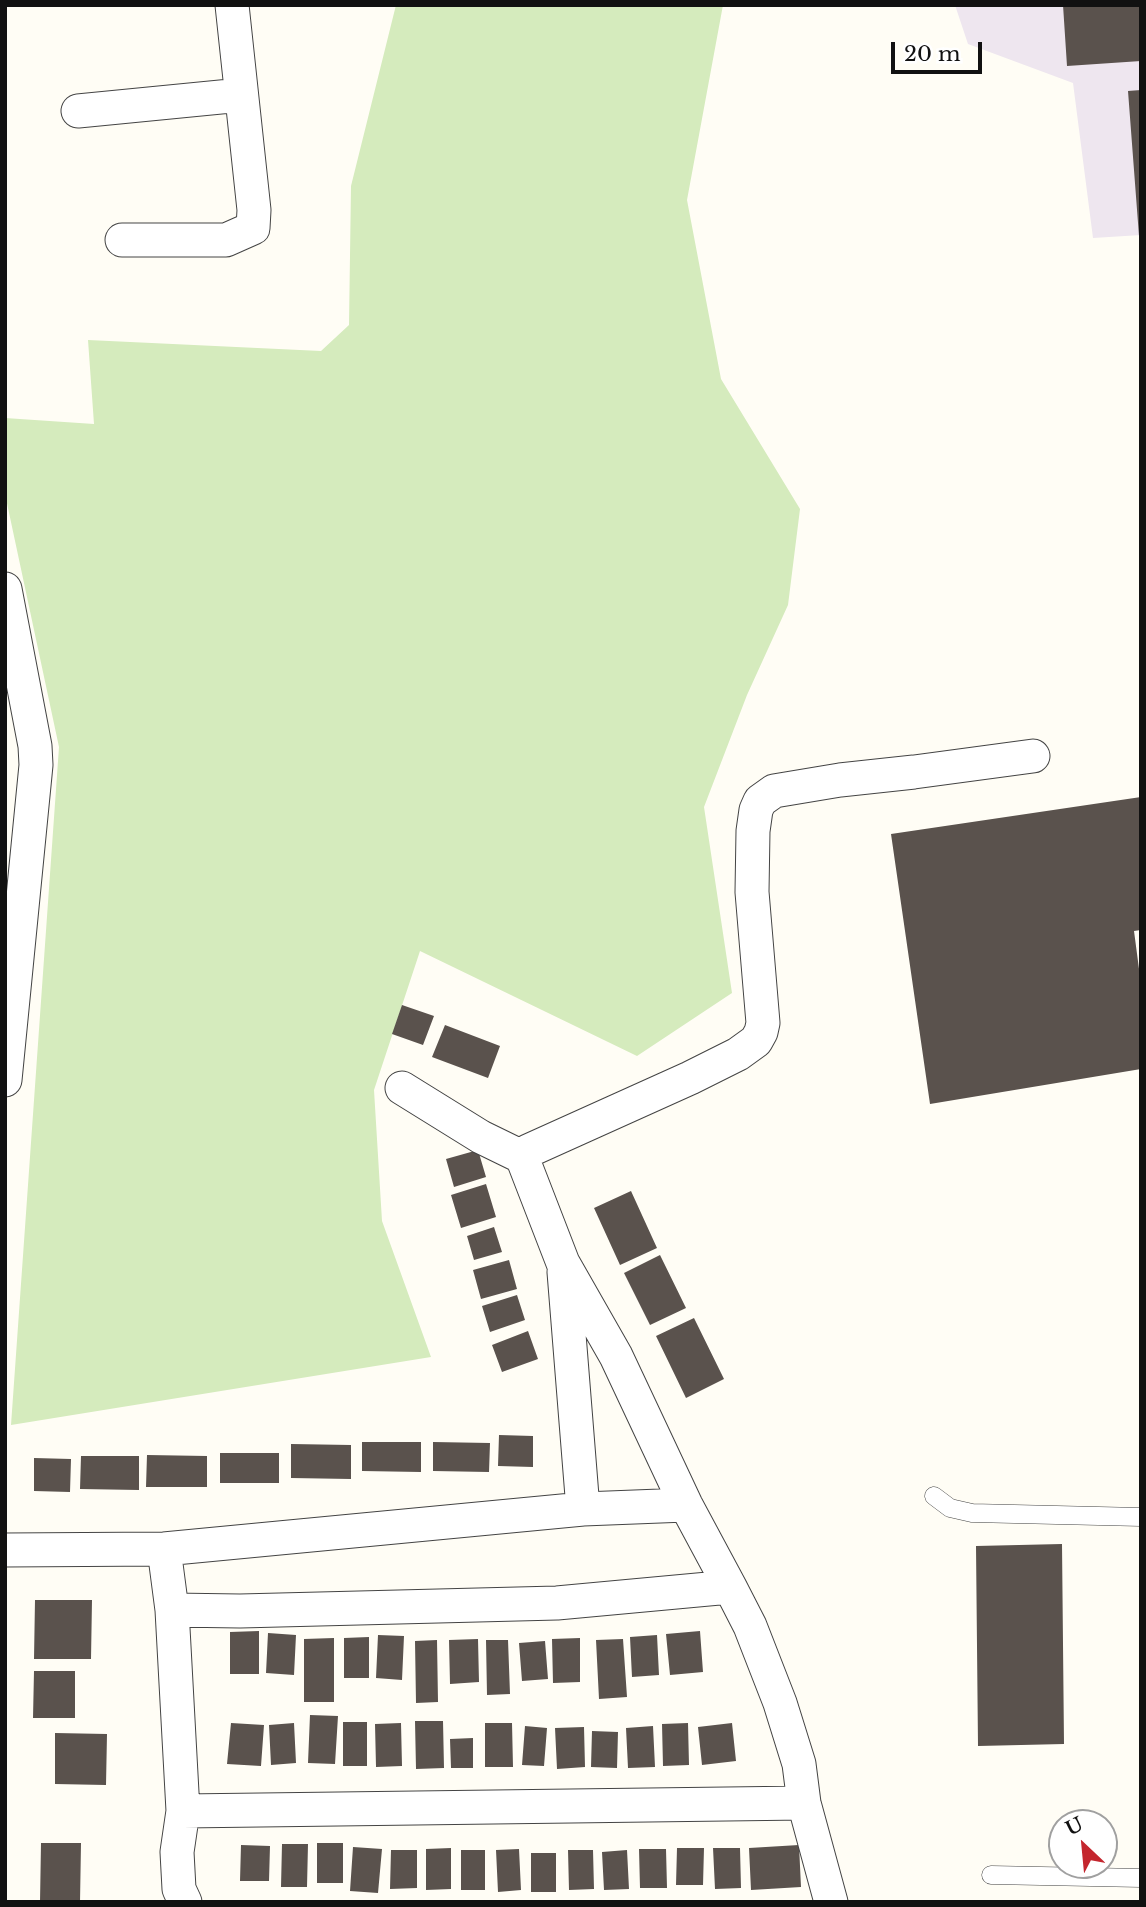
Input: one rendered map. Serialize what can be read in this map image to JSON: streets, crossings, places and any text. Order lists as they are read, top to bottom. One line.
{"scale_bar":"20 m","north":"top left"}
